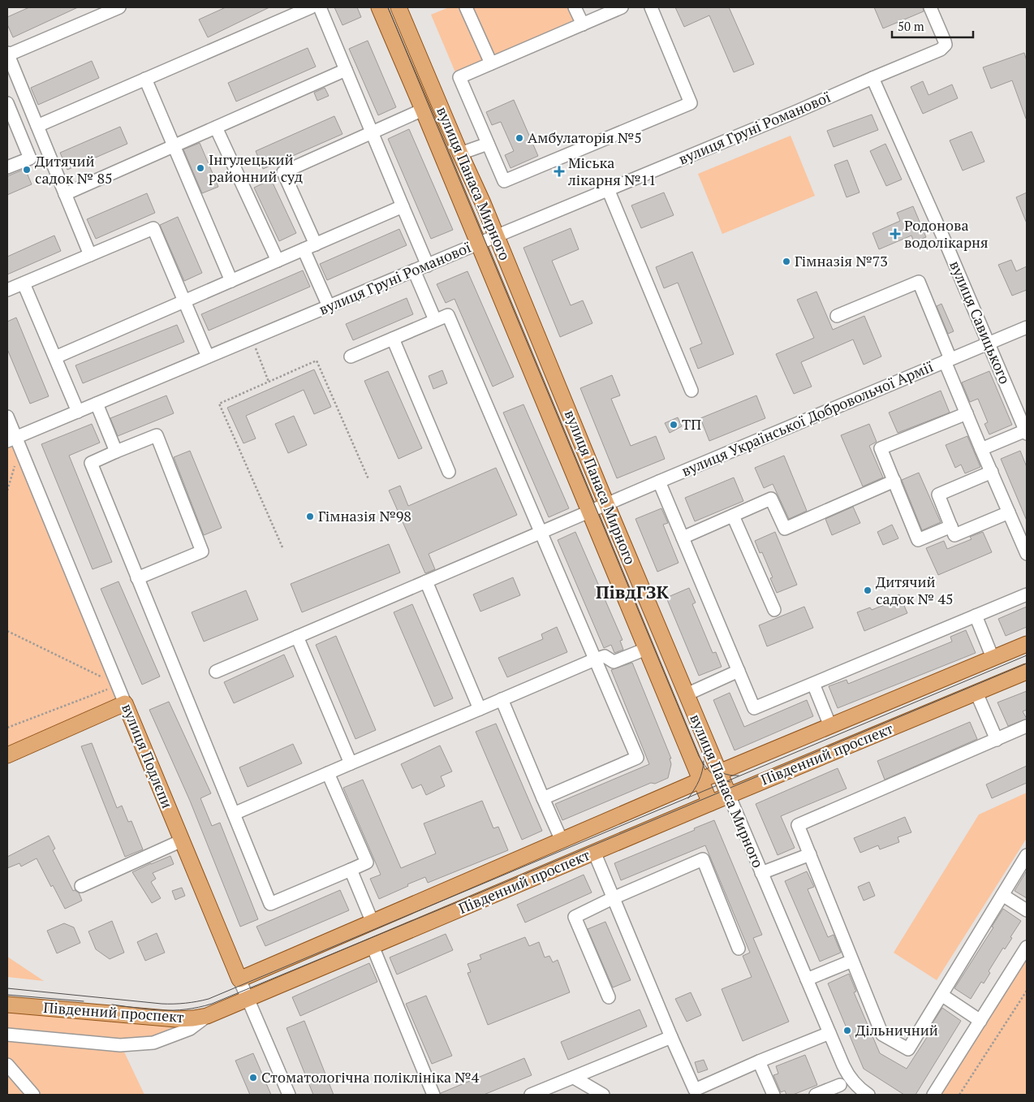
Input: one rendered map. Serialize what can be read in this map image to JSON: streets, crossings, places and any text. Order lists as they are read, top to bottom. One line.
{"streets":{"main road":["вулиця Панаса Мирного","Південний проспект","вулиця Подлєпи"],"street":["вулиця Груні Романової","вулиця Савицького","вулиця Української Добровольчої Армії"]},"crossings":[["вулиця Груні Романової","вулиця Панаса Мирного"],["вулиця Груні Романової","вулиця Савицького"],["вулиця Груні Романової","вулиця Подлєпи"],["вулиця Панаса Мирного","вулиця Української Добровольчої Армії"],["вулиця Панаса Мирного","Південний проспект"],["вулиця Савицького","вулиця Української Добровольчої Армії"],["Південний проспект","вулиця Подлєпи"]],"districts":["ПівдГЗК"],"places":{"other":["Амбулаторія №5","Інгулецький районний суд","Дитячий садок № 85","Гімназія №73","ТП","Гімназія №98","Дитячий садок № 45","Дільничний","Стоматологічна поліклініка №4"],"health":["Міська лікарня №11","Родонова водолікарня"]},"scale_bar":"50 m"}
